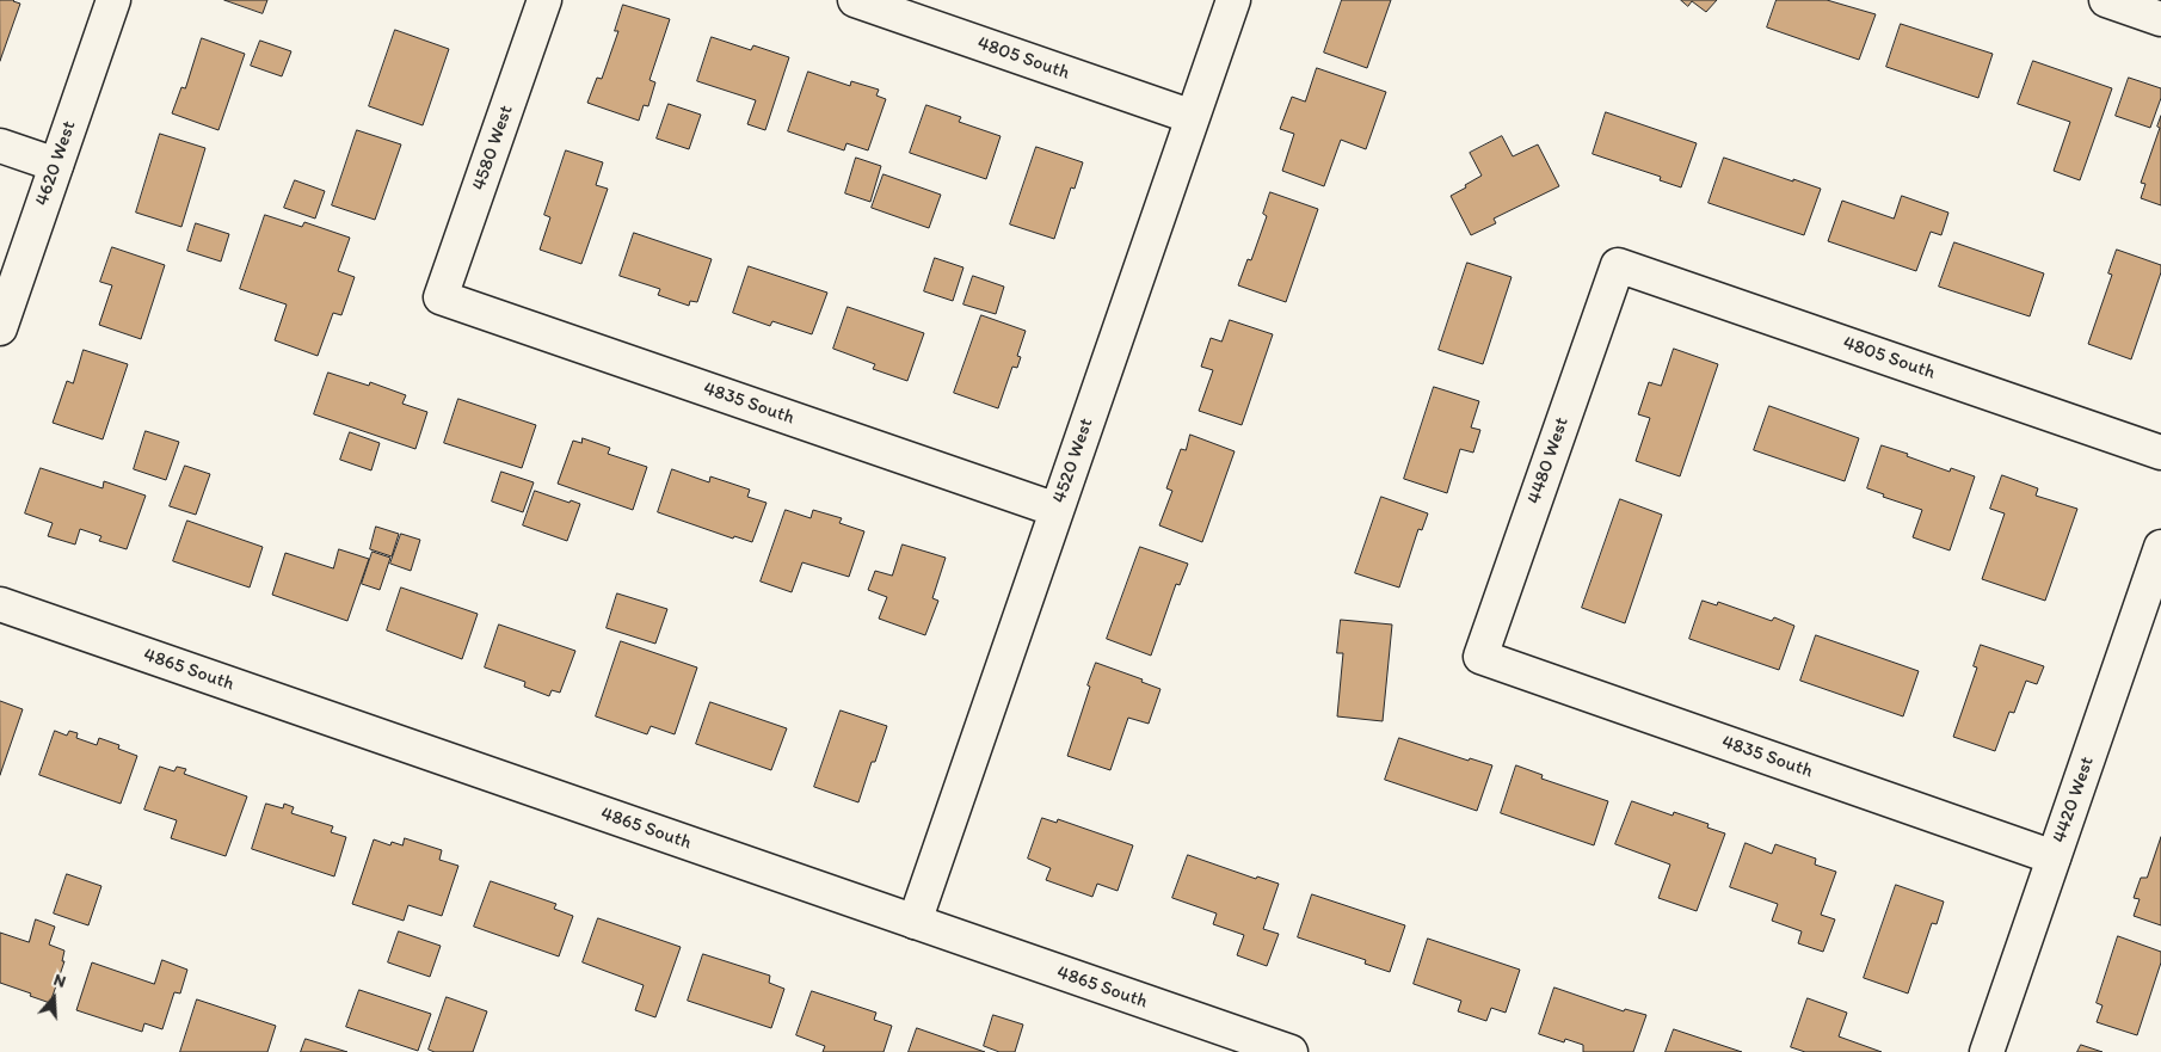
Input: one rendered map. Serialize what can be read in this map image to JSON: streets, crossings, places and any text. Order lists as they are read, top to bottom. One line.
{"streets":{"street":["4805 South","4580 West","4620 West","4835 South","4520 West","4480 West","4865 South","4420 West"]},"crossings":[["4805 South","4520 West"],["4805 South","4480 West"],["4580 West","4835 South"],["4835 South","4520 West"],["4835 South","4480 West"],["4835 South","4420 West"],["4520 West","4865 South"]],"north":"top"}
